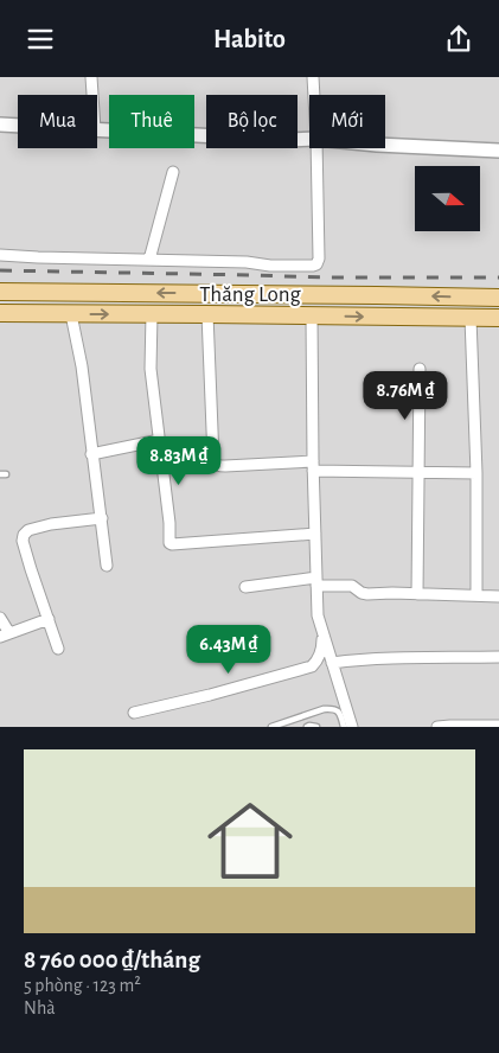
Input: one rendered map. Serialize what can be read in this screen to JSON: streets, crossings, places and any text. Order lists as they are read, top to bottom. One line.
{"streets":{"main road":["Thăng Long"]},"north":"right","page":{"header":"Habito","chip":["Mua","Thuê","Bộ lọc","Mới"],"price":["8.76M ₫","8.83M ₫","6.43M ₫"],"list":[{"name":"8 760 000 ₫/tháng","note":"5 phòng · 123 m² · Nhà"}]}}
